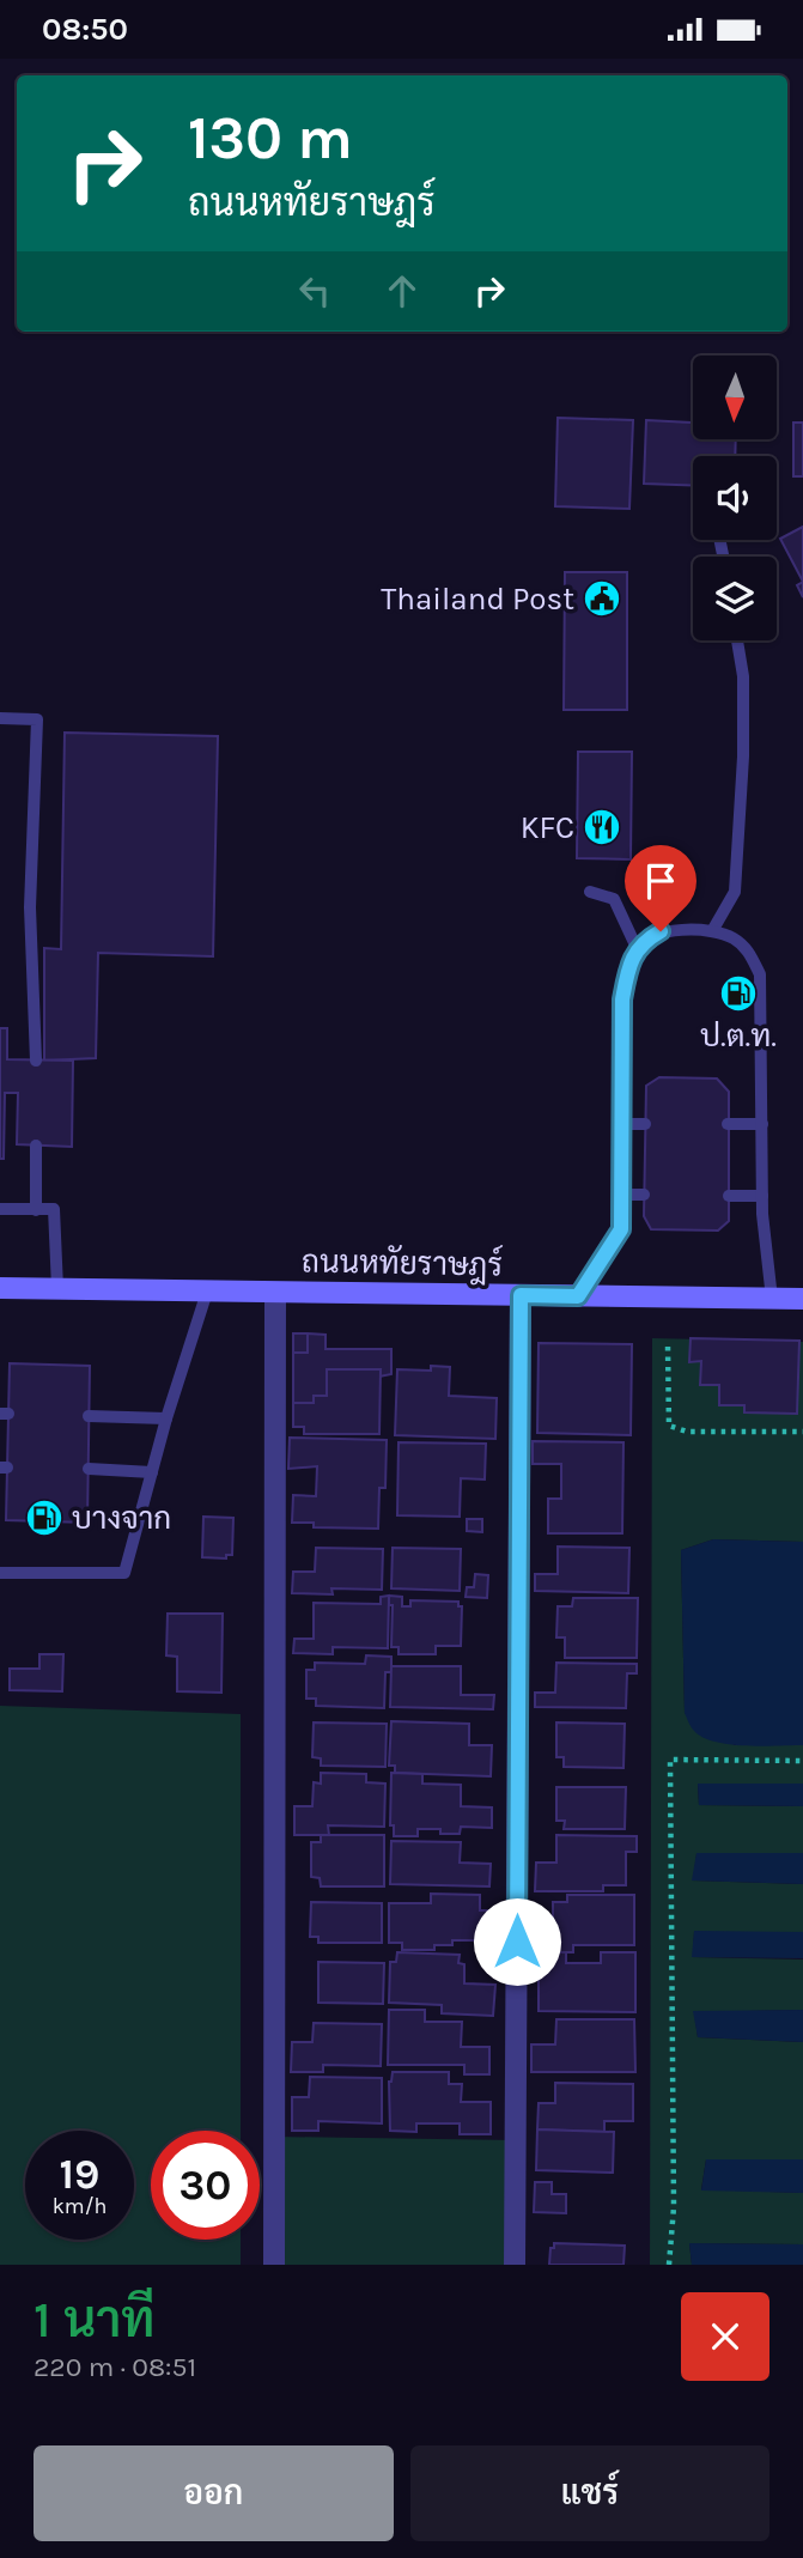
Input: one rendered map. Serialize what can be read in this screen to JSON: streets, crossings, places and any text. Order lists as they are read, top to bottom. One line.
{"streets":{"main road":["ถนนหทัยราษฎร์"]},"places":{"public building":["Thailand Post"],"restaurant":["KFC"],"fuel station":["ป.ต.ท.","บางจาก"]},"north":"bottom","page":{"status":"08:50","turn":["130 m","ถนนหทัยราษฎร์"],"speed":"19 km/h","limit":"30","heading":["1 นาที","220 m · 08:51"],"buttons":["ออก","แชร์"]}}
